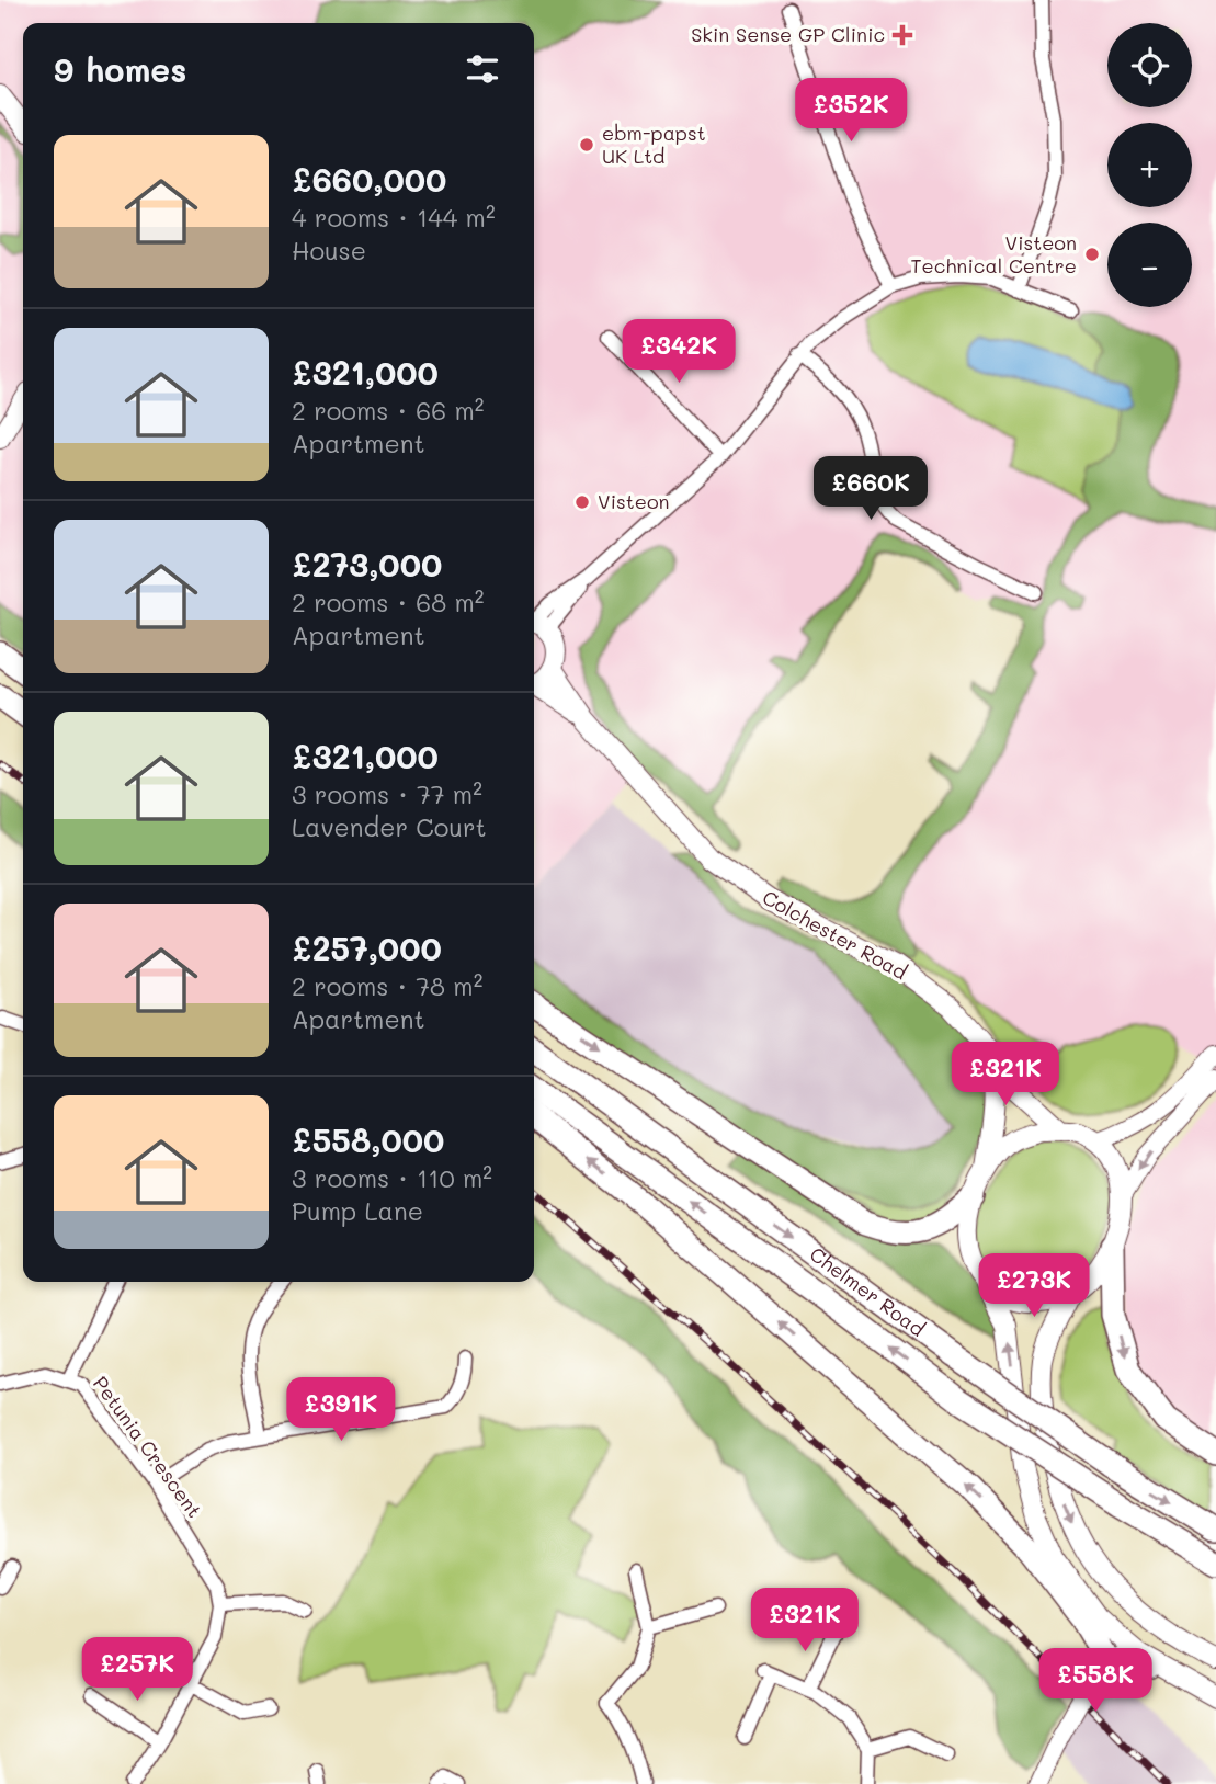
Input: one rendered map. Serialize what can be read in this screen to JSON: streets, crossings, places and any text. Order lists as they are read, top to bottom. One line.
{"streets":{"main road":["Colchester Road","Chelmer Road"],"street":["Petunia Crescent"]},"places":{"health":["Skin Sense GP Clinic"],"other":["ebm-papst UK Ltd","Visteon Technical Centre","Visteon"]},"page":{"map_buttons":["+","−"],"heading":"9 homes","price":["£352K","£342K","£660K","£321K","£273K","£391K","£321K","£257K","£558K"],"list":[{"name":"£660,000","note":"4 rooms · 144 m² · House"},{"name":"£321,000","note":"2 rooms · 66 m² · Apartment"},{"name":"£273,000","note":"2 rooms · 68 m² · Apartment"},{"name":"£321,000","note":"3 rooms · 77 m² · Lavender Court"},{"name":"£257,000","note":"2 rooms · 78 m² · Apartment"},{"name":"£558,000","note":"3 rooms · 110 m² · Pump Lane"}]}}
